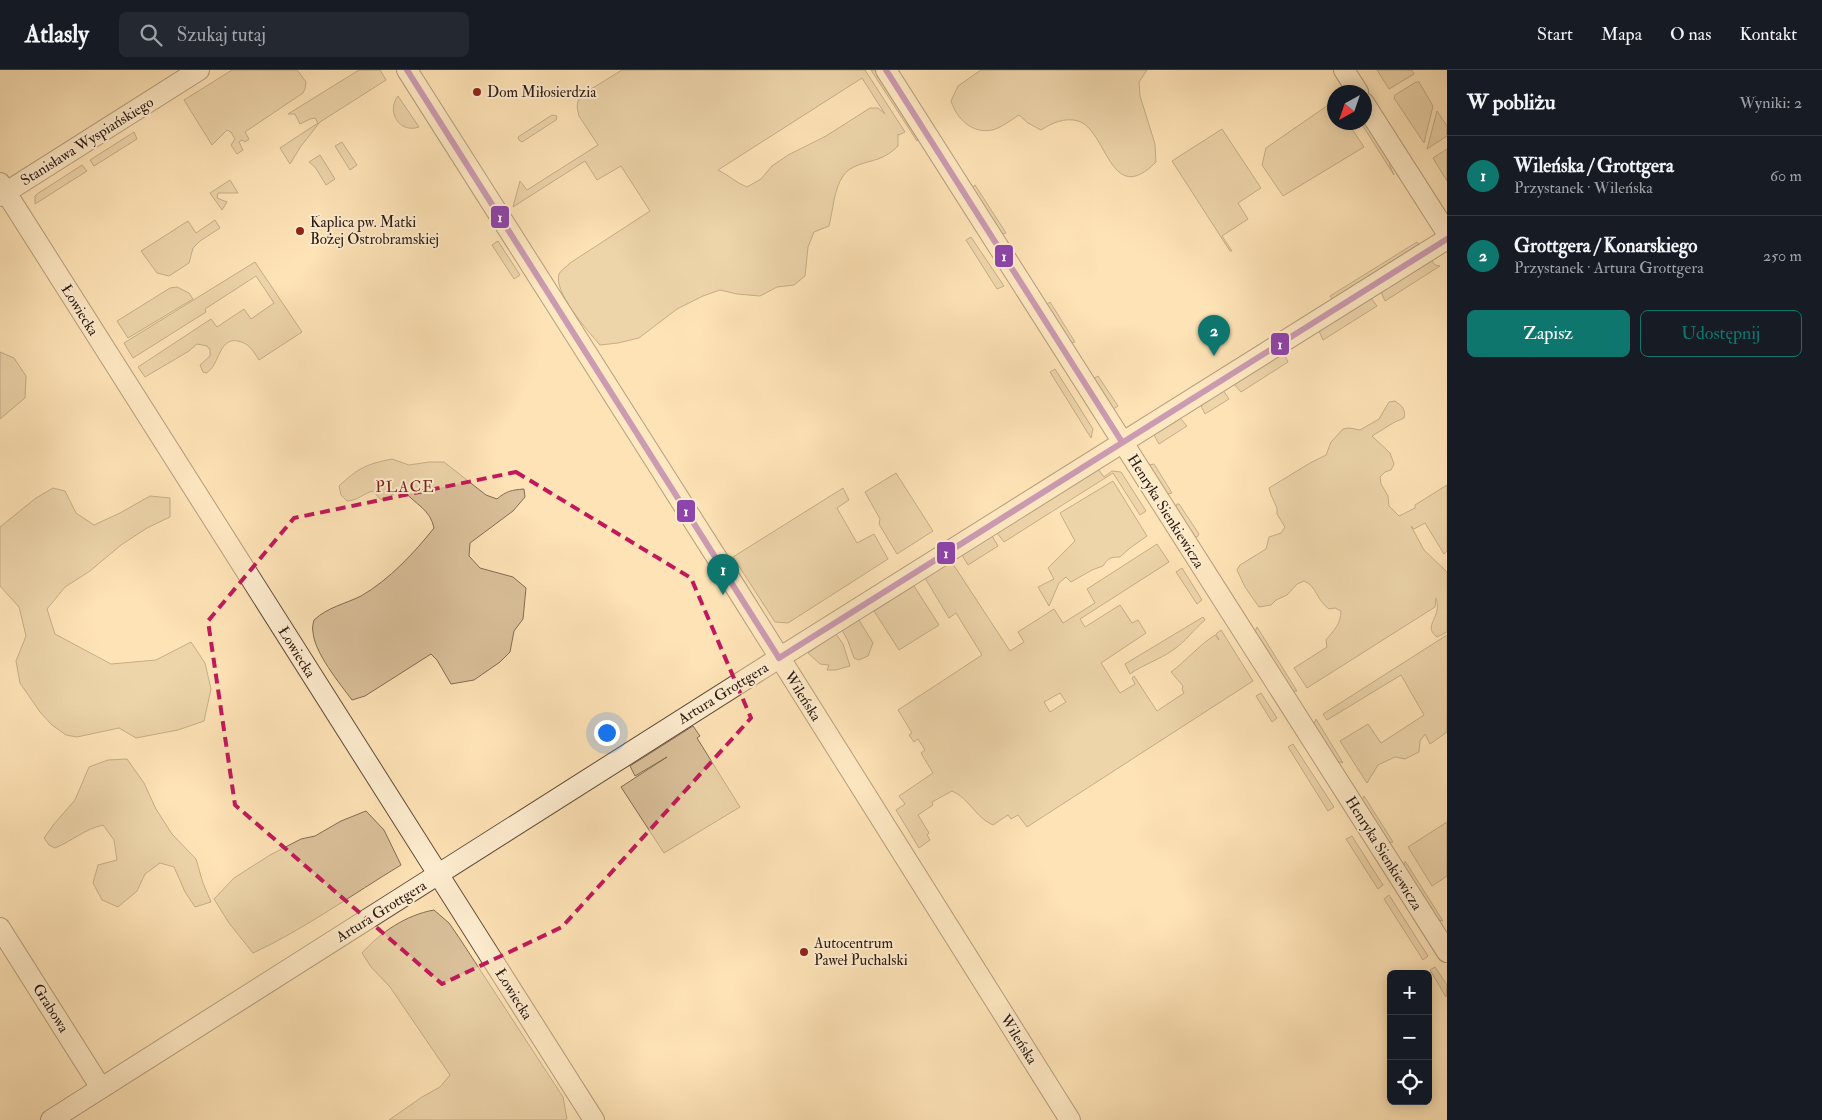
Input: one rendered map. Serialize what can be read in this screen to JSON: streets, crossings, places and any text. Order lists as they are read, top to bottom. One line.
{"streets":{"street":["Stanisława Wyspiańskiego","Łowiecka","Henryka Sienkiewicza","Artura Grottgera","Wileńska","Grabowa"]},"crossings":[["Stanisława Wyspiańskiego","Łowiecka"],["Łowiecka","Artura Grottgera"],["Henryka Sienkiewicza","Artura Grottgera"],["Artura Grottgera","Wileńska"],["Artura Grottgera","Grabowa"]],"districts":["PLACE"],"places":["Dom Miłosierdzia","Kaplica pw. Matki Bożej Ostrobramskiej","Autocentrum Paweł Puchalski"],"lines":["transit line 1"],"north":"bottom left","page":{"header":"Atlasly","search":"Szukaj tutaj","nav":["Start","Mapa","O nas","Kontakt"],"heading":["W pobliżu","Wyniki: 2"],"list":[{"mark":"1","name":"Wileńska / Grottgera","note":"Przystanek · Wileńska","value":"60 m"},{"mark":"2","name":"Grottgera / Konarskiego","note":"Przystanek · Artura Grottgera","value":"250 m"}],"buttons":["Zapisz","Udostępnij"],"pins":["2","1"],"map_buttons":["+","−"]}}
